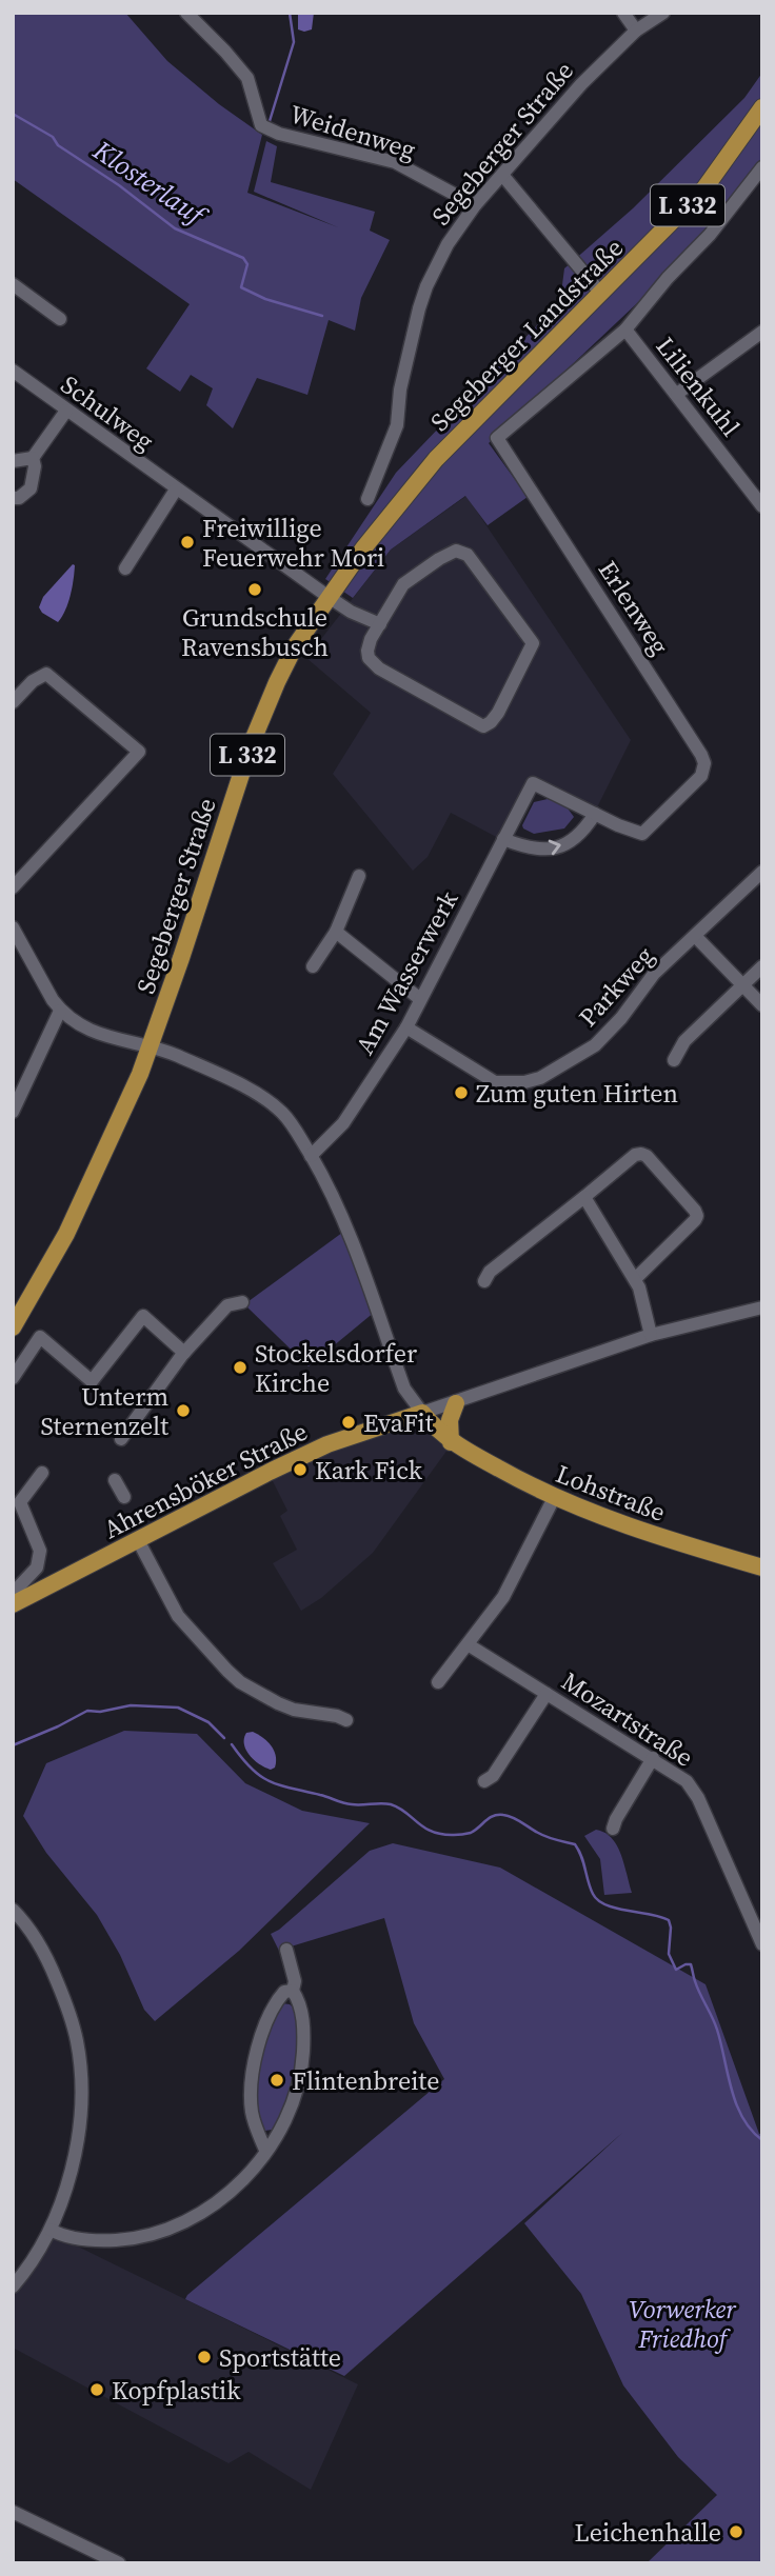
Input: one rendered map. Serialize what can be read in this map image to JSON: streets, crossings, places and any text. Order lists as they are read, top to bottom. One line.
{"streets":{"main road":["Segeberger Straße","L 332","Segeberger Landstraße","Ahrensböker Straße","Lohstraße"],"street":["Weidenweg","Lilienkuhl","Schulweg","Erlenweg","Am Wasserwerk","Parkweg","Mozartstraße"]},"crossings":[["Weidenweg","Segeberger Straße"],["Segeberger Straße","Segeberger Landstraße"],["Segeberger Straße","Schulweg"],["Lilienkuhl","Erlenweg"],["Erlenweg","Am Wasserwerk"],["Am Wasserwerk","Parkweg"],["Ahrensböker Straße","Lohstraße"]],"water":["Klosterlauf"],"parks":["Vorwerker Friedhof"],"places":["Freiwillige Feuerwehr Mori","Grundschule Ravensbusch","Zum guten Hirten","Stockelsdorfer Kirche","Unterm Sternenzelt","EvaFit","Kark Fick","Flintenbreite","Sportstätte","Kopfplastik","Leichenhalle"]}
